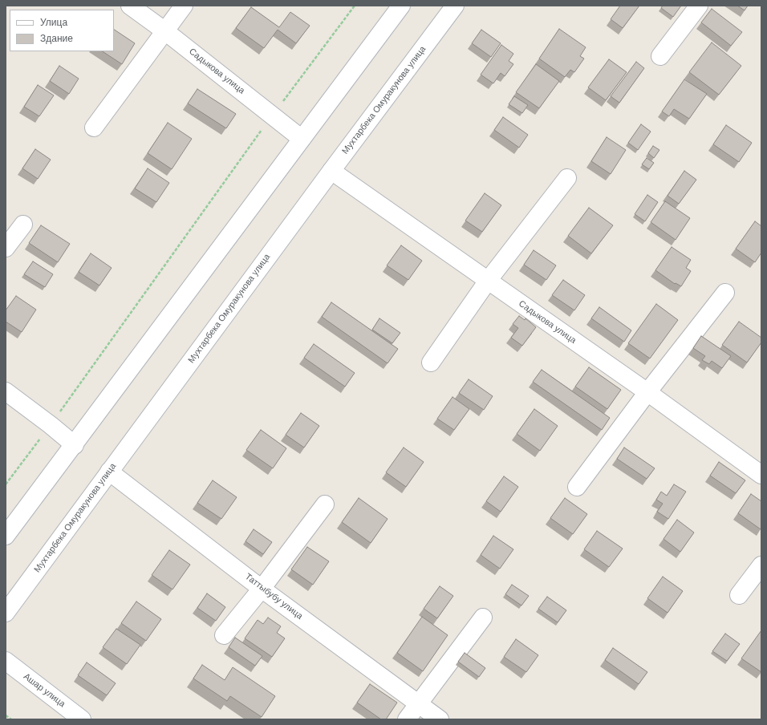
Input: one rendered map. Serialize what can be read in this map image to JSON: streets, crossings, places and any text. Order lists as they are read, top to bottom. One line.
{"streets":{"street":["Садыкова улица","Мухтарбека Омуракунова улица","Таттыбубу улица","Ашар улица"]},"crossings":[["Садыкова улица","Мухтарбека Омуракунова улица"],["Мухтарбека Омуракунова улица","Таттыбубу улица"]],"legend":["Улица","Здание"]}
